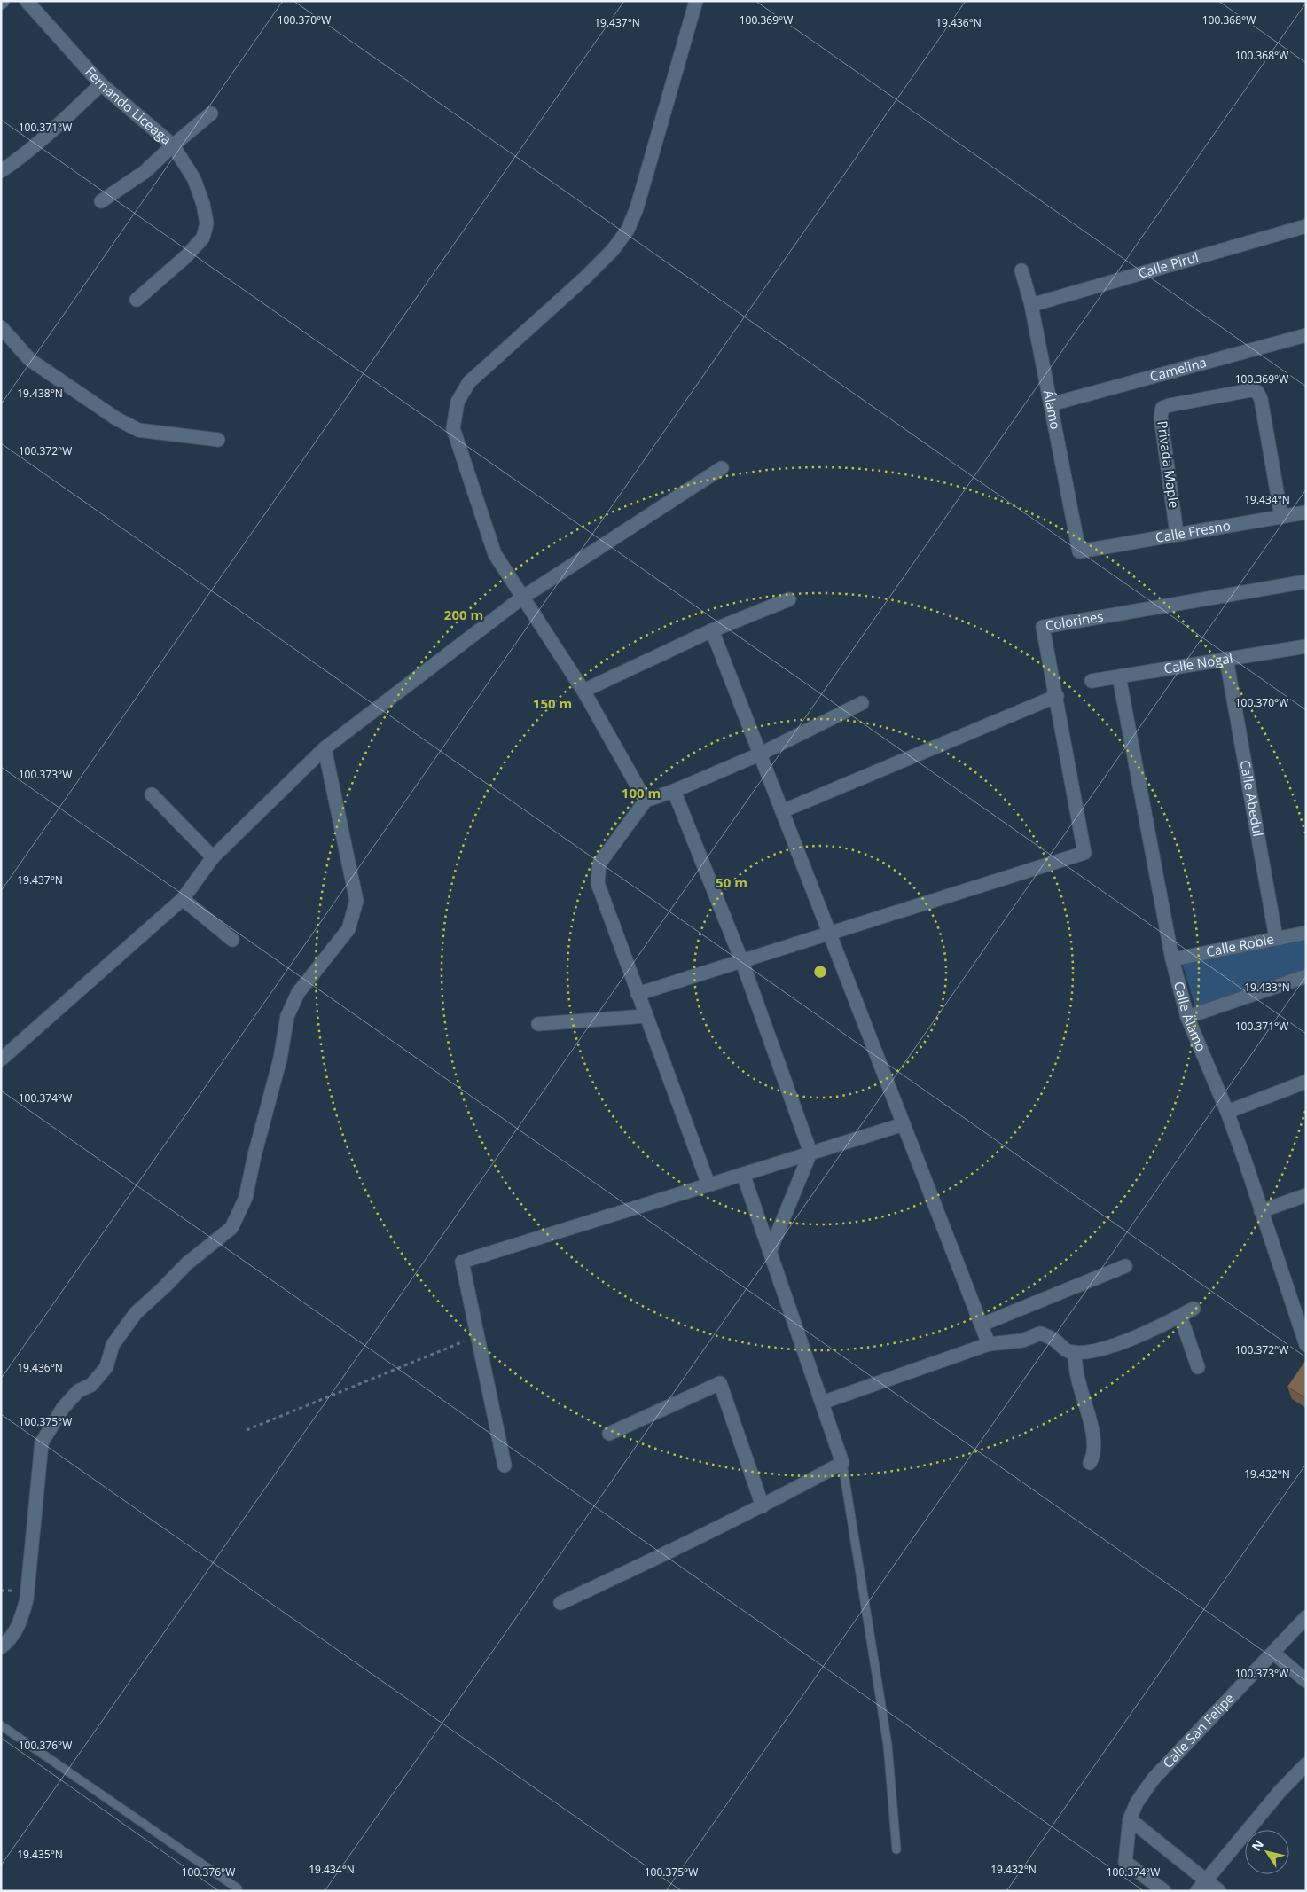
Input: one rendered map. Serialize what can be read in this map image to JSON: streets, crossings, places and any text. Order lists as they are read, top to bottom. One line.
{"streets":{"street":["Fernando Liceaga","Calle Pirul","Camelina","Álamo","Privada Maple","Calle Fresno","Colorines","Calle Nogal","Calle Abedul","Calle Roble","Calle Álamo","Calle San Felipe"]},"crossings":[["Calle Pirul","Álamo"],["Camelina","Álamo"],["Álamo","Calle Fresno"],["Privada Maple","Calle Fresno"],["Calle Nogal","Calle Abedul"],["Calle Nogal","Calle Álamo"],["Calle Abedul","Calle Roble"],["Calle Roble","Calle Álamo"]],"north":"top left","coordinates":["100.370°W","100.369°W","100.368°W","19.437°N","19.436°N","100.371°W","19.438°N","100.372°W","19.434°N","100.373°W","19.433°N","100.374°W","100.375°W","19.432°N","100.376°W","19.435°N"],"rings":["200 m","150 m","100 m","50 m"]}
